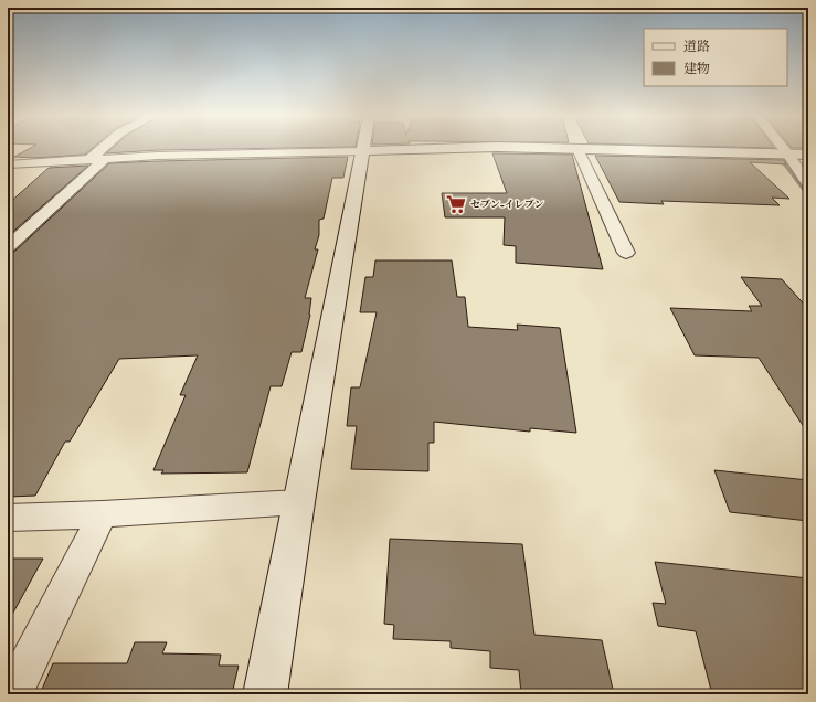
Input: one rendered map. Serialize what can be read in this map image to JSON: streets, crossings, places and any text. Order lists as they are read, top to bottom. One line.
{"places":{"supermarket":["セブン-イレブン"]},"legend":["道路","建物"]}
